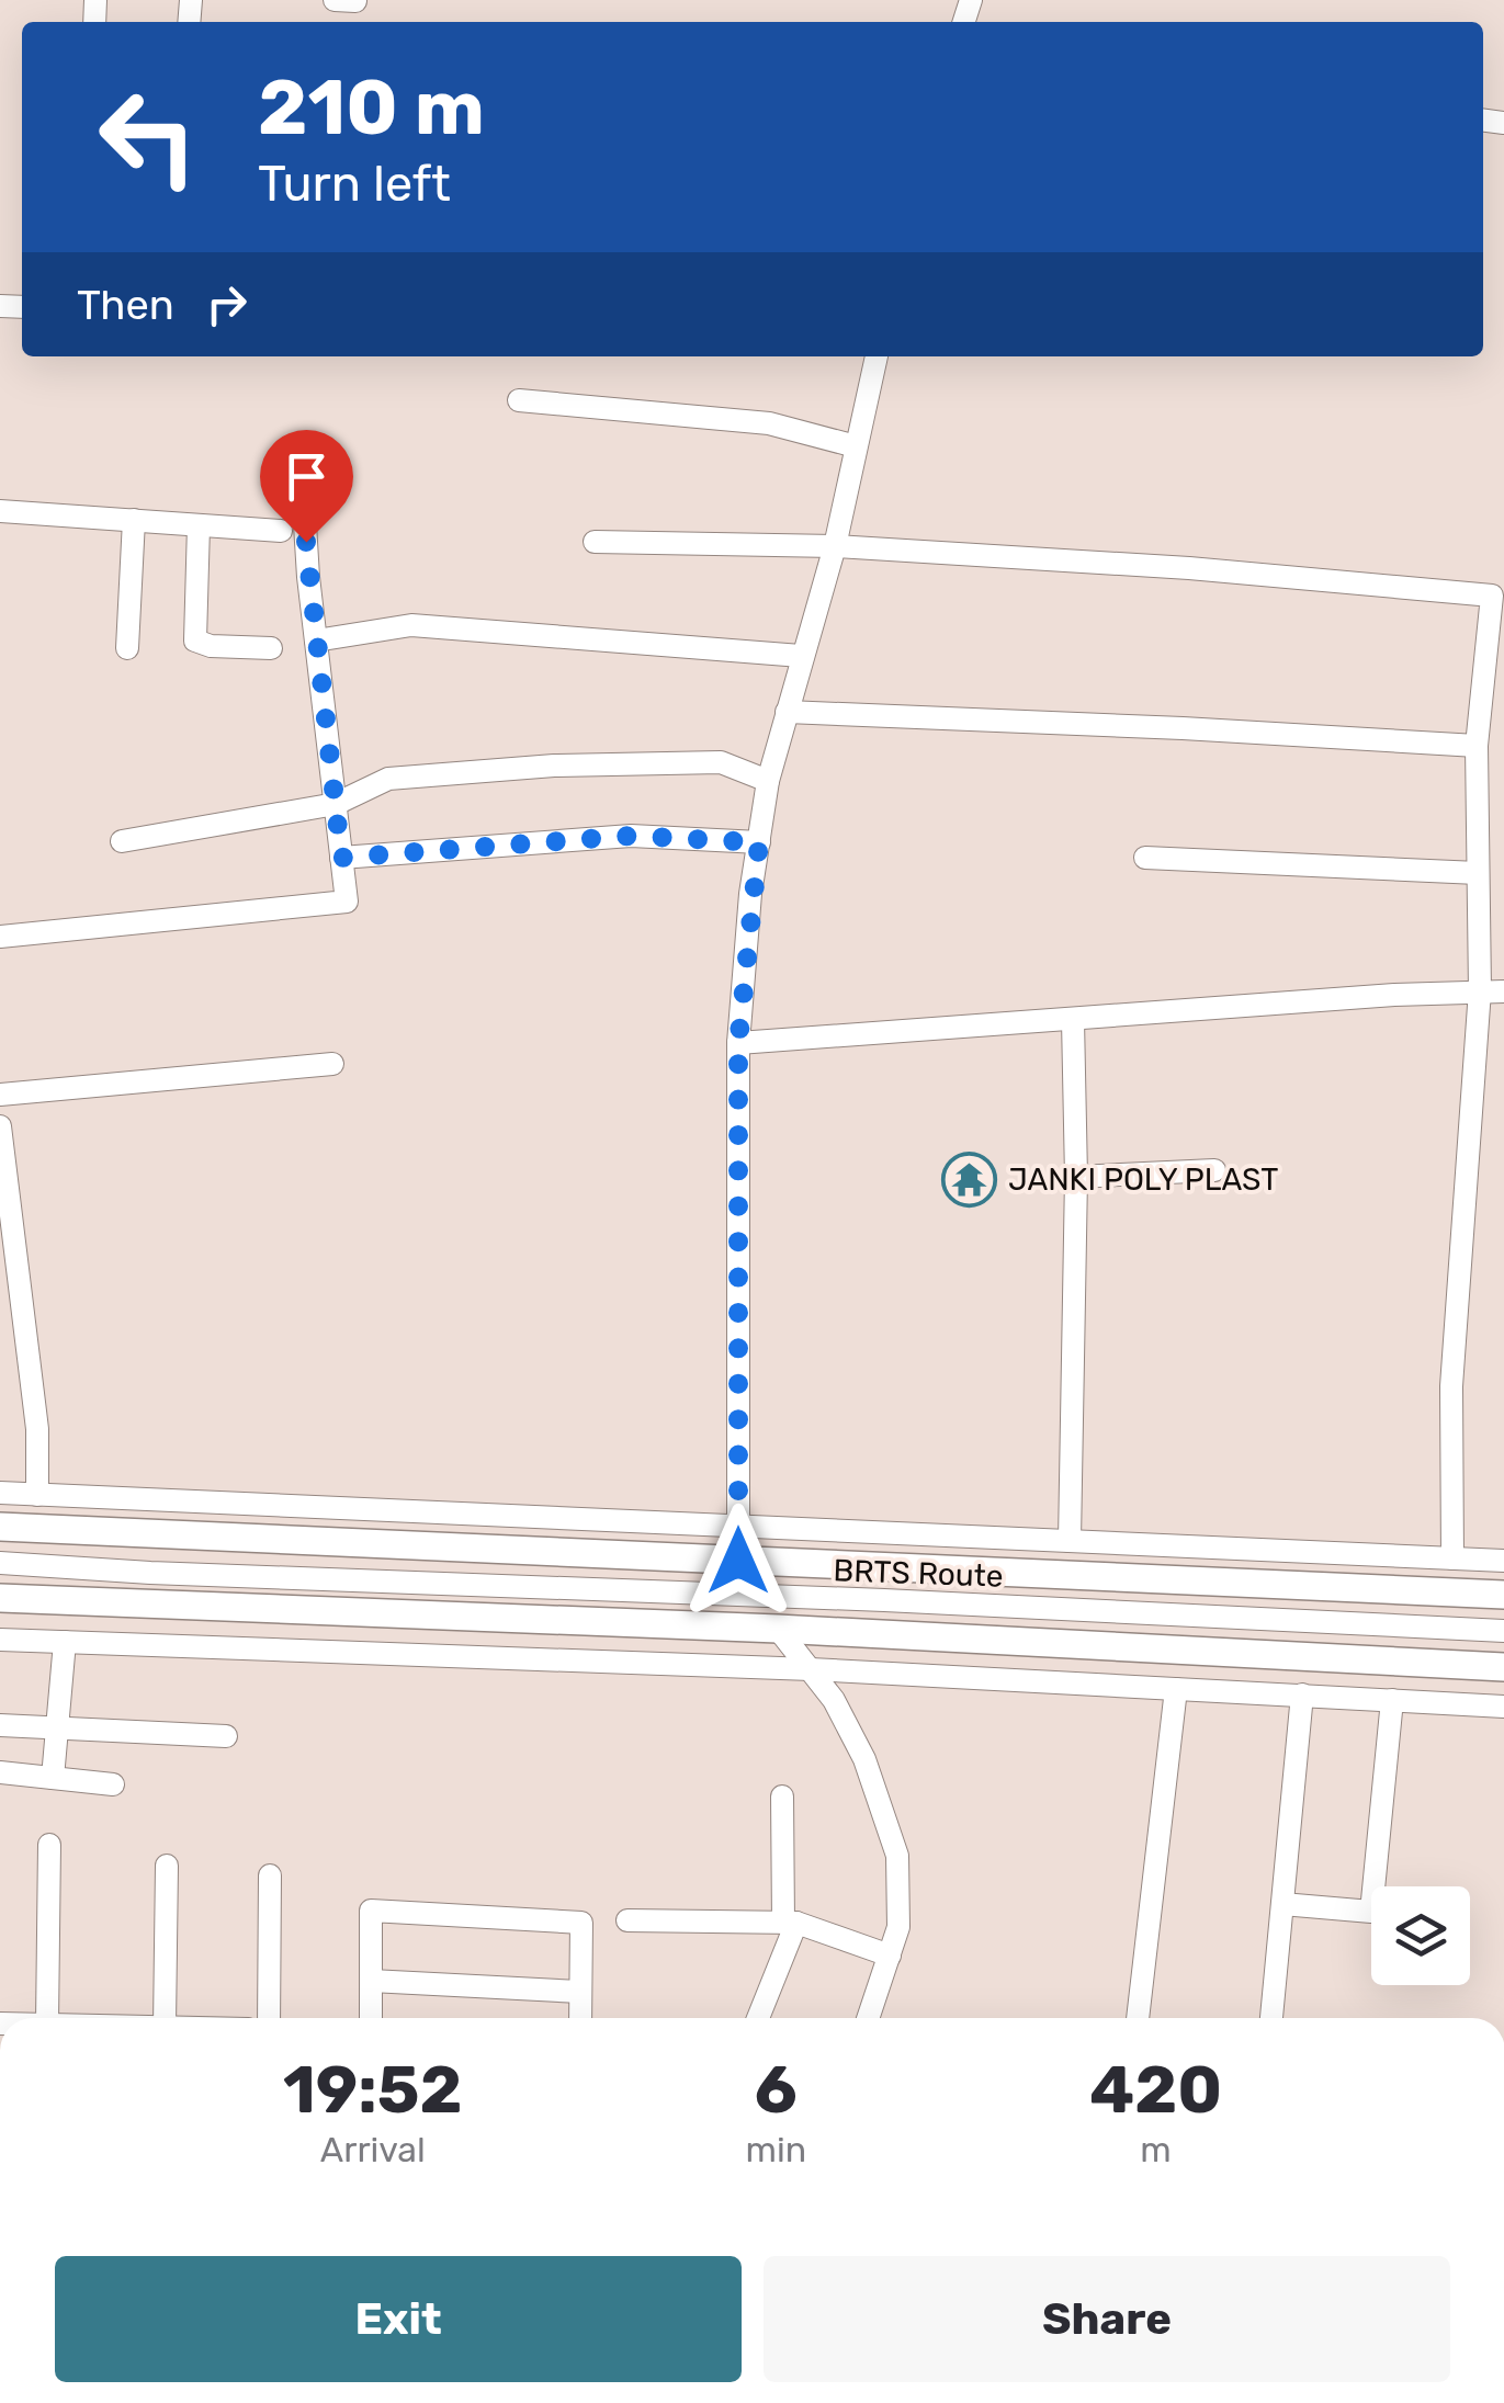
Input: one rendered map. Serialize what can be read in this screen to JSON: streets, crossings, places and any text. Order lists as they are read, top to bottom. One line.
{"streets":{"street":["BRTS Route"]},"places":{"temple":["JANKI POLY PLAST"]},"page":{"turn":["210 m","Turn left"],"then":"Then","eta":["19:52","Arrival","6","min","420","m"],"buttons":["Exit","Share"]}}
